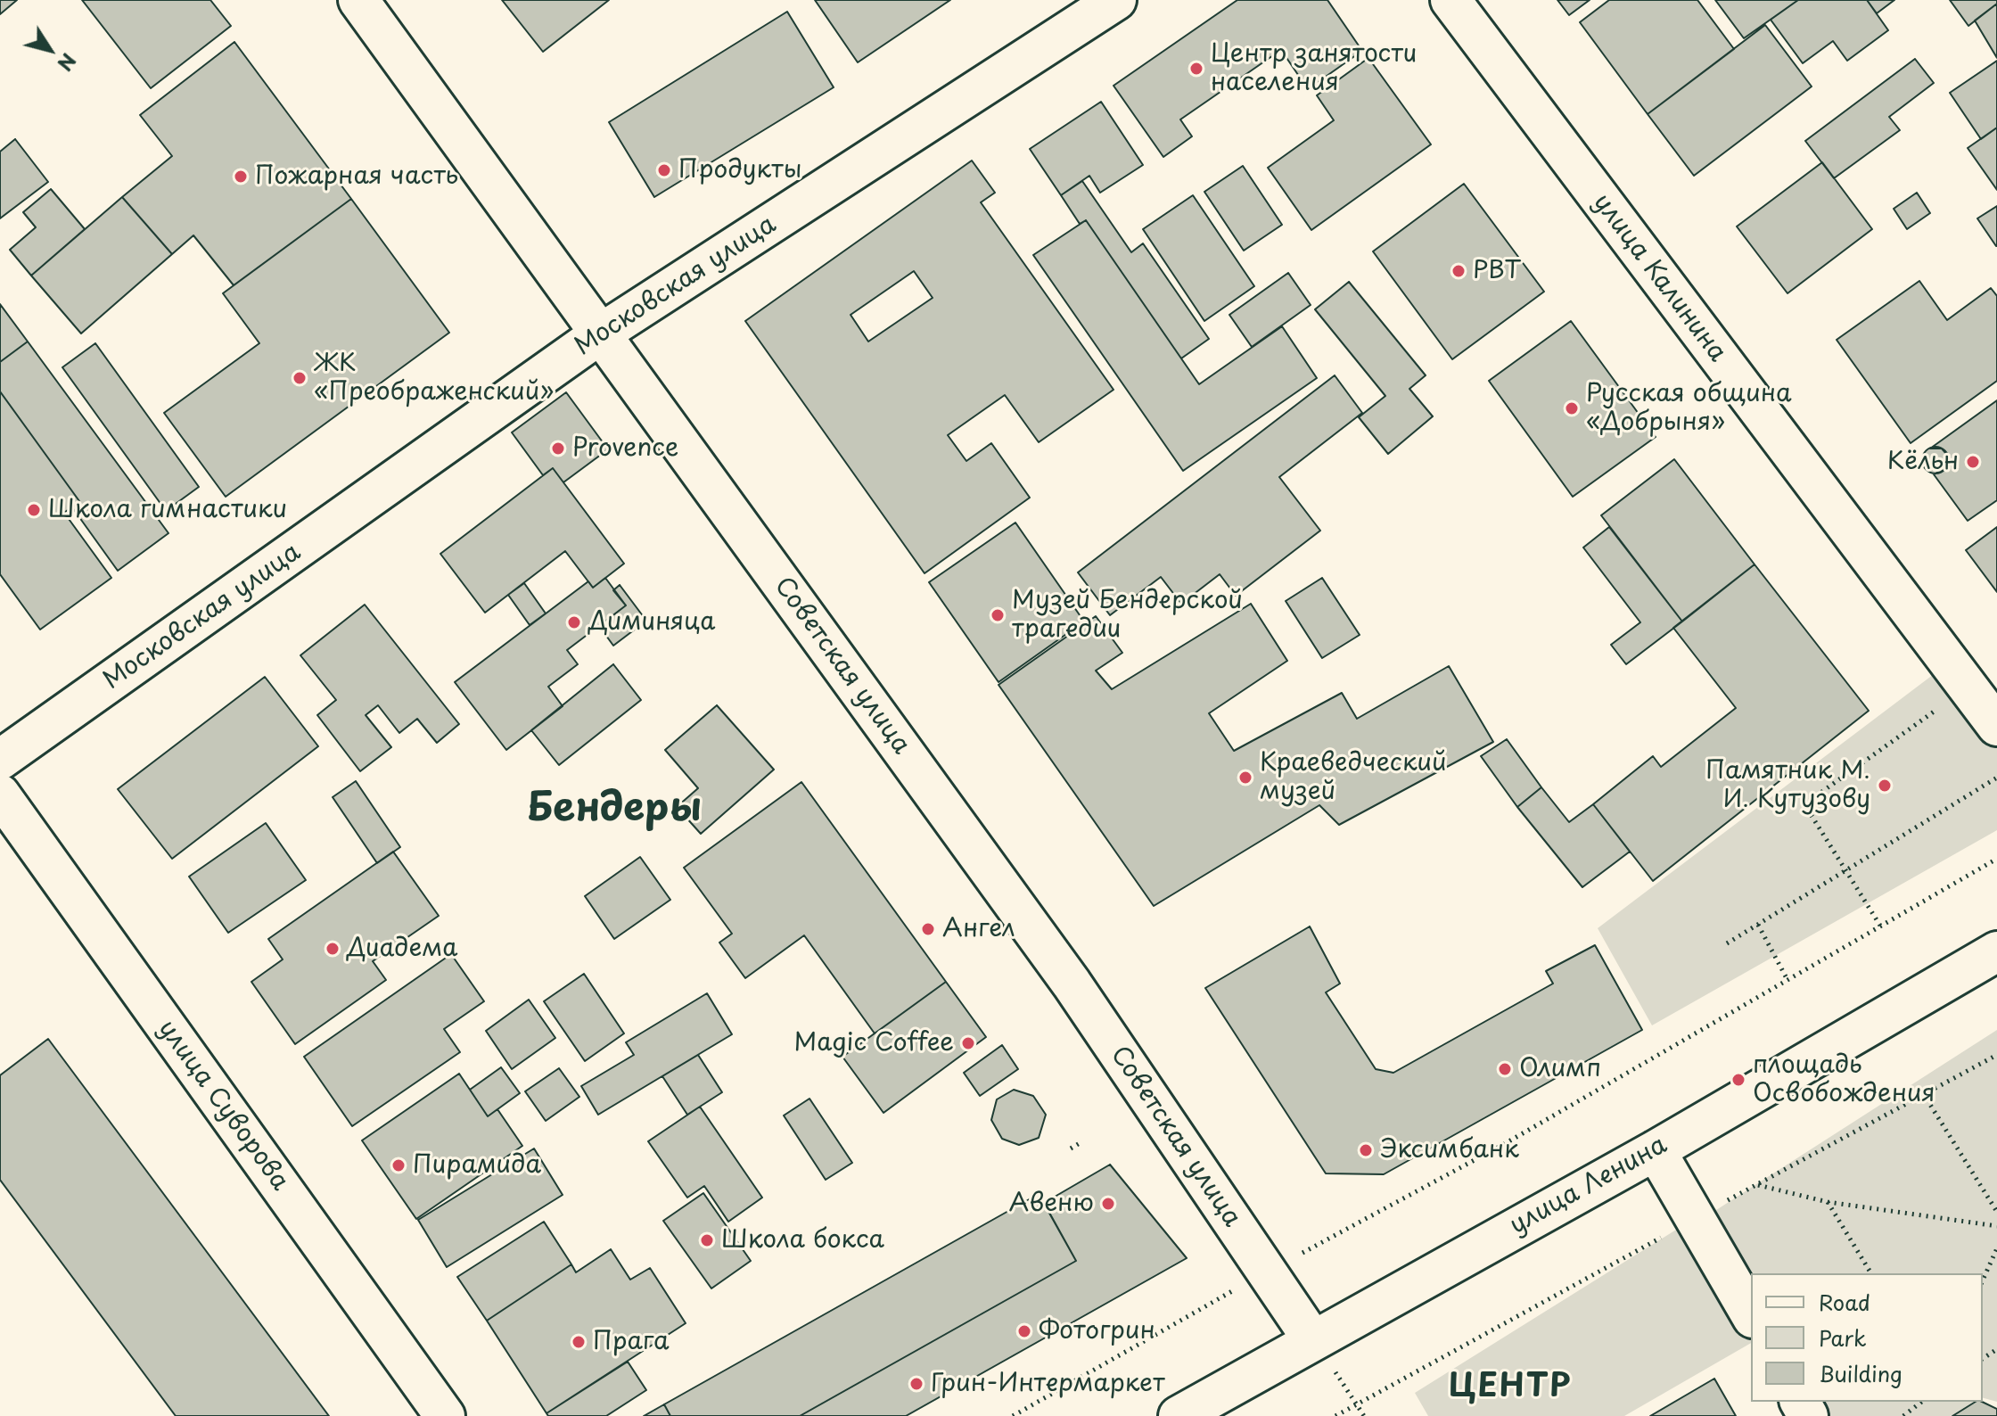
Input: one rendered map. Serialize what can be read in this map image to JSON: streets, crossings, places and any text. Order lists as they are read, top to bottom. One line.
{"streets":{"street":["улица Калинина","Московская улица","Советская улица","улица Суворова","улица Ленина"]},"crossings":[["Московская улица","Советская улица"],["Советская улица","улица Ленина"]],"districts":["Бендеры","ЦЕНТР"],"places":["Центр занятости населения","Продукты","Пожарная часть","РВТ","ЖК «Преображенский»","Русская община «Добрыня»","Provence","Кёльн","Школа гимнастики","Музей Бендерской трагедии","Диминяца","Краеведческий музей","Памятник М. И. Кутузову","Ангел","Диадема","Magic Coffee","Олимп","площадь Освобождения","Эксимбанк","Пирамида","Авеню","Школа бокса","Фотогрин","Прага","Грин-Интермаркет"],"legend":["Road","Park","Building"],"north":"bottom right"}
